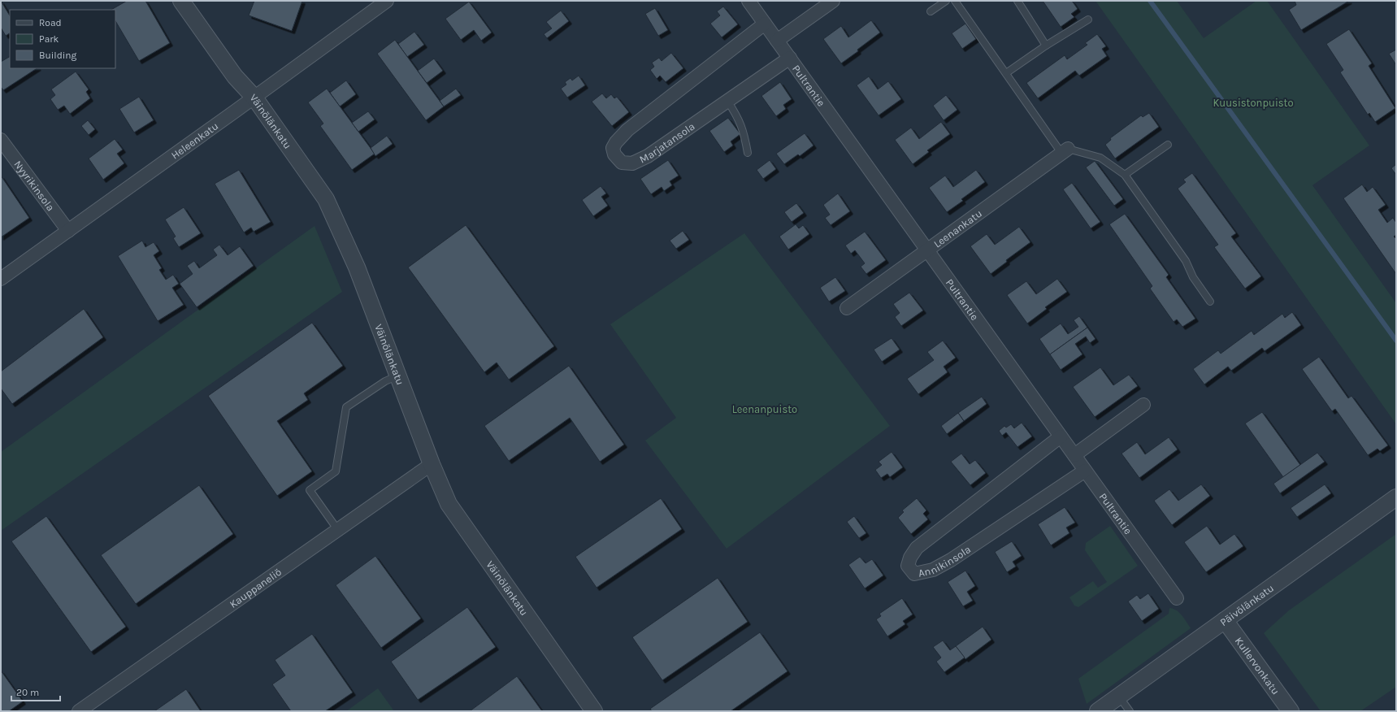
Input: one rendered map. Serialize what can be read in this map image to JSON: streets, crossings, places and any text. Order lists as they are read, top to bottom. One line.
{"streets":{"street":["Pultrantie","Väinölänkatu","Heleenkatu","Marjatansola","Nyyrikinsola","Leenankatu","Annikinsola","Kauppaneliö","Päivölänkatu","Kullervonkatu"]},"crossings":[["Pultrantie","Marjatansola"],["Pultrantie","Leenankatu"],["Pultrantie","Annikinsola"],["Väinölänkatu","Heleenkatu"],["Väinölänkatu","Kauppaneliö"],["Heleenkatu","Nyyrikinsola"],["Päivölänkatu","Kullervonkatu"]],"parks":["Kuusistonpuisto","Leenanpuisto"],"legend":["Road","Park","Building"],"scale_bar":"20 m"}
